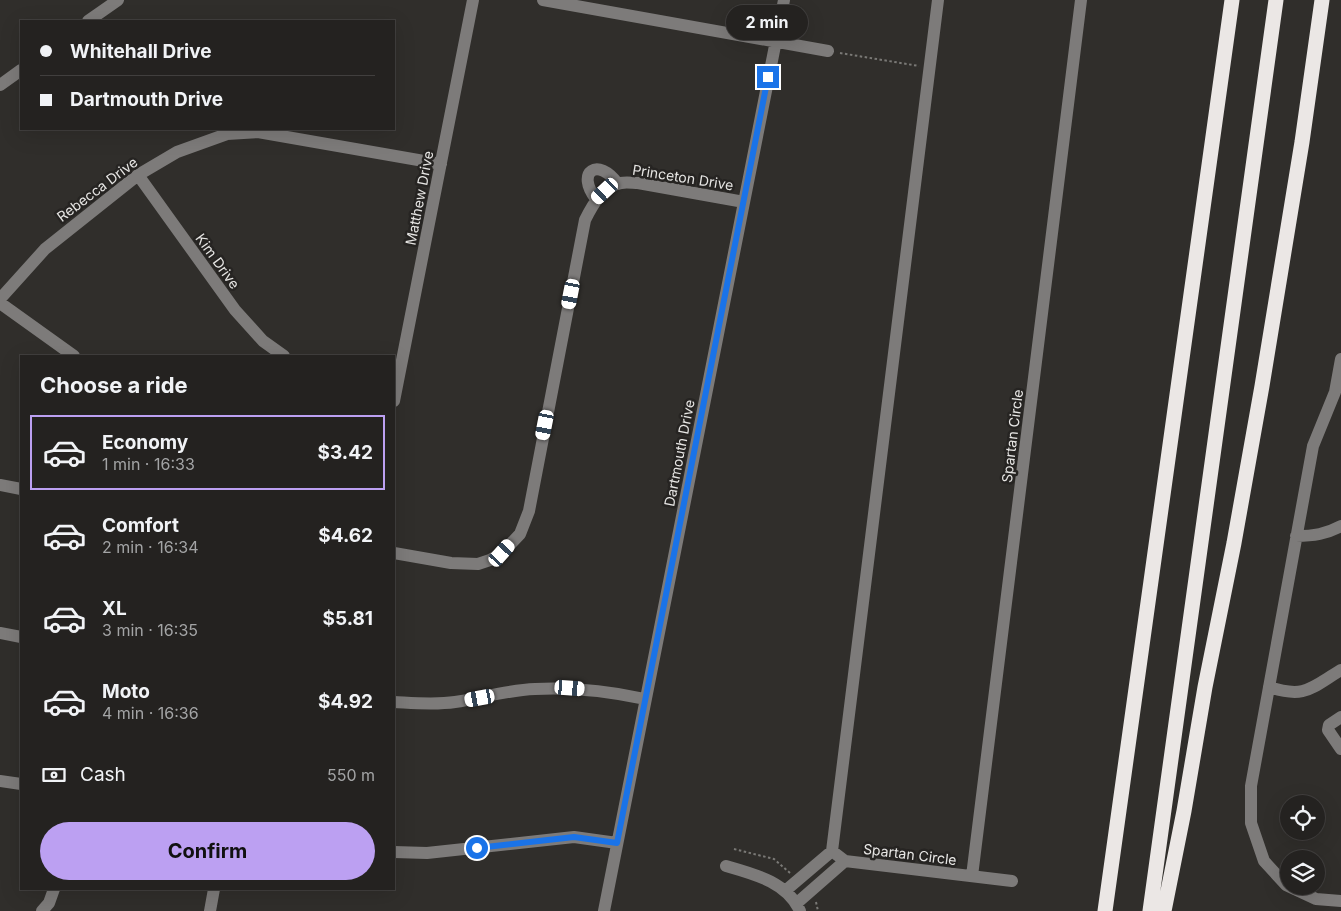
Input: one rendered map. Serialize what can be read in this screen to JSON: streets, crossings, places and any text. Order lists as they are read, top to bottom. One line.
{"streets":{"street":["Princeton Drive","Rebecca Drive","Matthew Drive","Kim Drive","Spartan Circle","Dartmouth Drive"]},"crossings":[["Princeton Drive","Dartmouth Drive"],["Rebecca Drive","Matthew Drive"],["Rebecca Drive","Kim Drive"]],"page":{"bubble":"2 min","banner":["Whitehall Drive","Dartmouth Drive"],"heading":"Choose a ride","list":[{"name":"Economy","note":"1 min · 16:33","value":"$3.42"},{"name":"Comfort","note":"2 min · 16:34","value":"$4.62"},{"name":"XL","note":"3 min · 16:35","value":"$5.81"},{"name":"Moto","note":"4 min · 16:36","value":"$4.92"}],"pay":["Cash","550 m"],"buttons":"Confirm"}}
